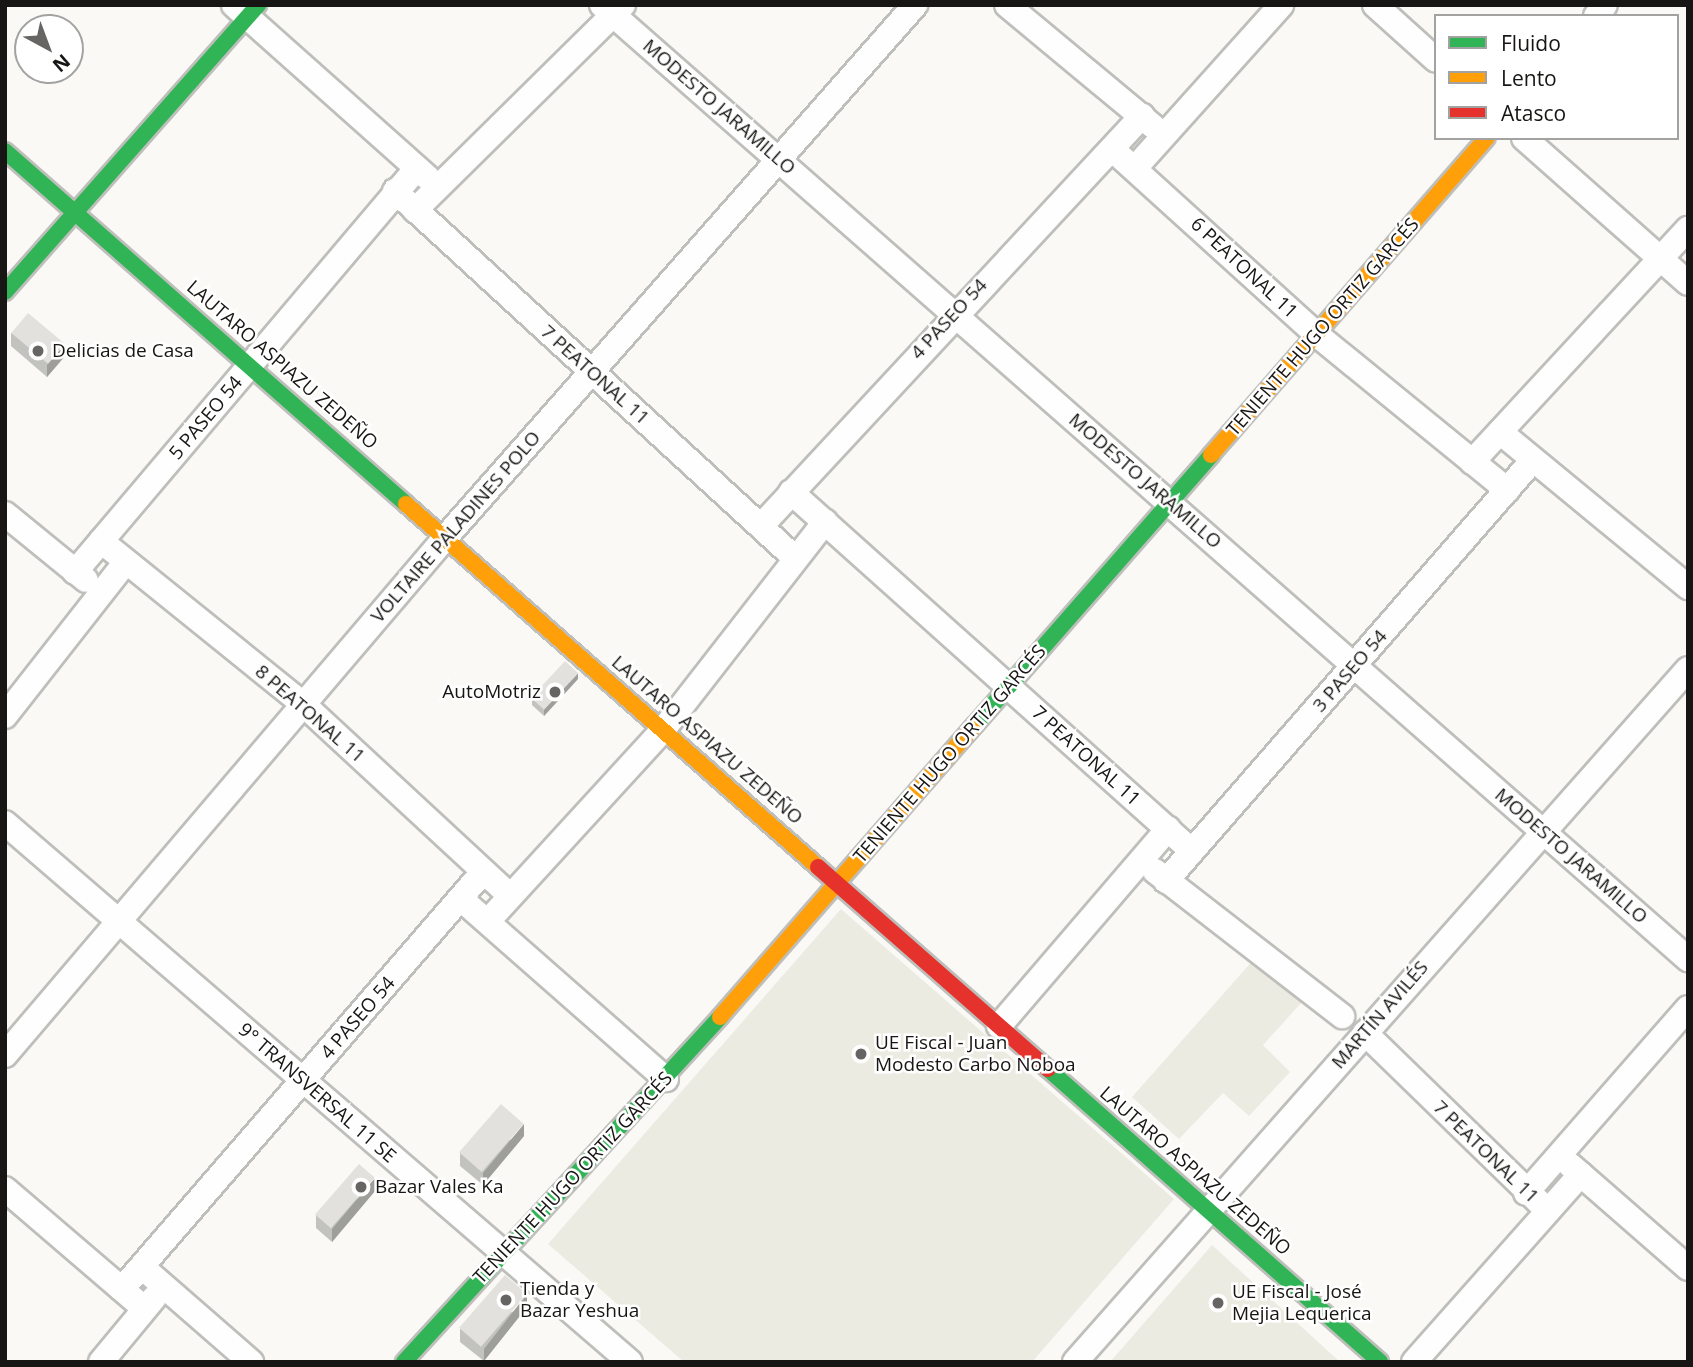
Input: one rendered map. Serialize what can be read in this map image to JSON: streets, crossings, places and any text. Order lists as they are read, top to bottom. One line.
{"streets":{"street":["MODESTO JARAMILLO","6 PEATONAL 11","4 PASEO 54","TENIENTE HUGO ORTIZ GARCÉS","LAUTARO ASPIAZU ZEDEÑO","7 PEATONAL 11","5 PASEO 54","VOLTAIRE PALADINES POLO","3 PASEO 54","8 PEATONAL 11","MARTÍN AVILÉS","9° TRANSVERSAL 11 SE"]},"crossings":[["MODESTO JARAMILLO","4 PASEO 54"],["MODESTO JARAMILLO","TENIENTE HUGO ORTIZ GARCÉS"],["MODESTO JARAMILLO","VOLTAIRE PALADINES POLO"],["MODESTO JARAMILLO","3 PASEO 54"],["MODESTO JARAMILLO","MARTÍN AVILÉS"],["6 PEATONAL 11","4 PASEO 54"],["6 PEATONAL 11","TENIENTE HUGO ORTIZ GARCÉS"],["6 PEATONAL 11","3 PASEO 54"],["4 PASEO 54","7 PEATONAL 11"],["4 PASEO 54","8 PEATONAL 11"],["4 PASEO 54","9° TRANSVERSAL 11 SE"],["TENIENTE HUGO ORTIZ GARCÉS","LAUTARO ASPIAZU ZEDEÑO"],["TENIENTE HUGO ORTIZ GARCÉS","7 PEATONAL 11"],["TENIENTE HUGO ORTIZ GARCÉS","9° TRANSVERSAL 11 SE"],["LAUTARO ASPIAZU ZEDEÑO","5 PASEO 54"],["LAUTARO ASPIAZU ZEDEÑO","VOLTAIRE PALADINES POLO"],["LAUTARO ASPIAZU ZEDEÑO","MARTÍN AVILÉS"],["7 PEATONAL 11","5 PASEO 54"],["7 PEATONAL 11","VOLTAIRE PALADINES POLO"],["7 PEATONAL 11","3 PASEO 54"],["7 PEATONAL 11","MARTÍN AVILÉS"],["5 PASEO 54","8 PEATONAL 11"],["VOLTAIRE PALADINES POLO","8 PEATONAL 11"],["VOLTAIRE PALADINES POLO","9° TRANSVERSAL 11 SE"]],"places":["Delicias de Casa","AutoMotriz","UE Fiscal - Juan Modesto Carbo Noboa","Bazar Vales Ka","Tienda y Bazar Yeshua","UE Fiscal - José Mejia Lequerica"],"legend":["Fluido","Lento","Atasco"],"north":"bottom right"}
